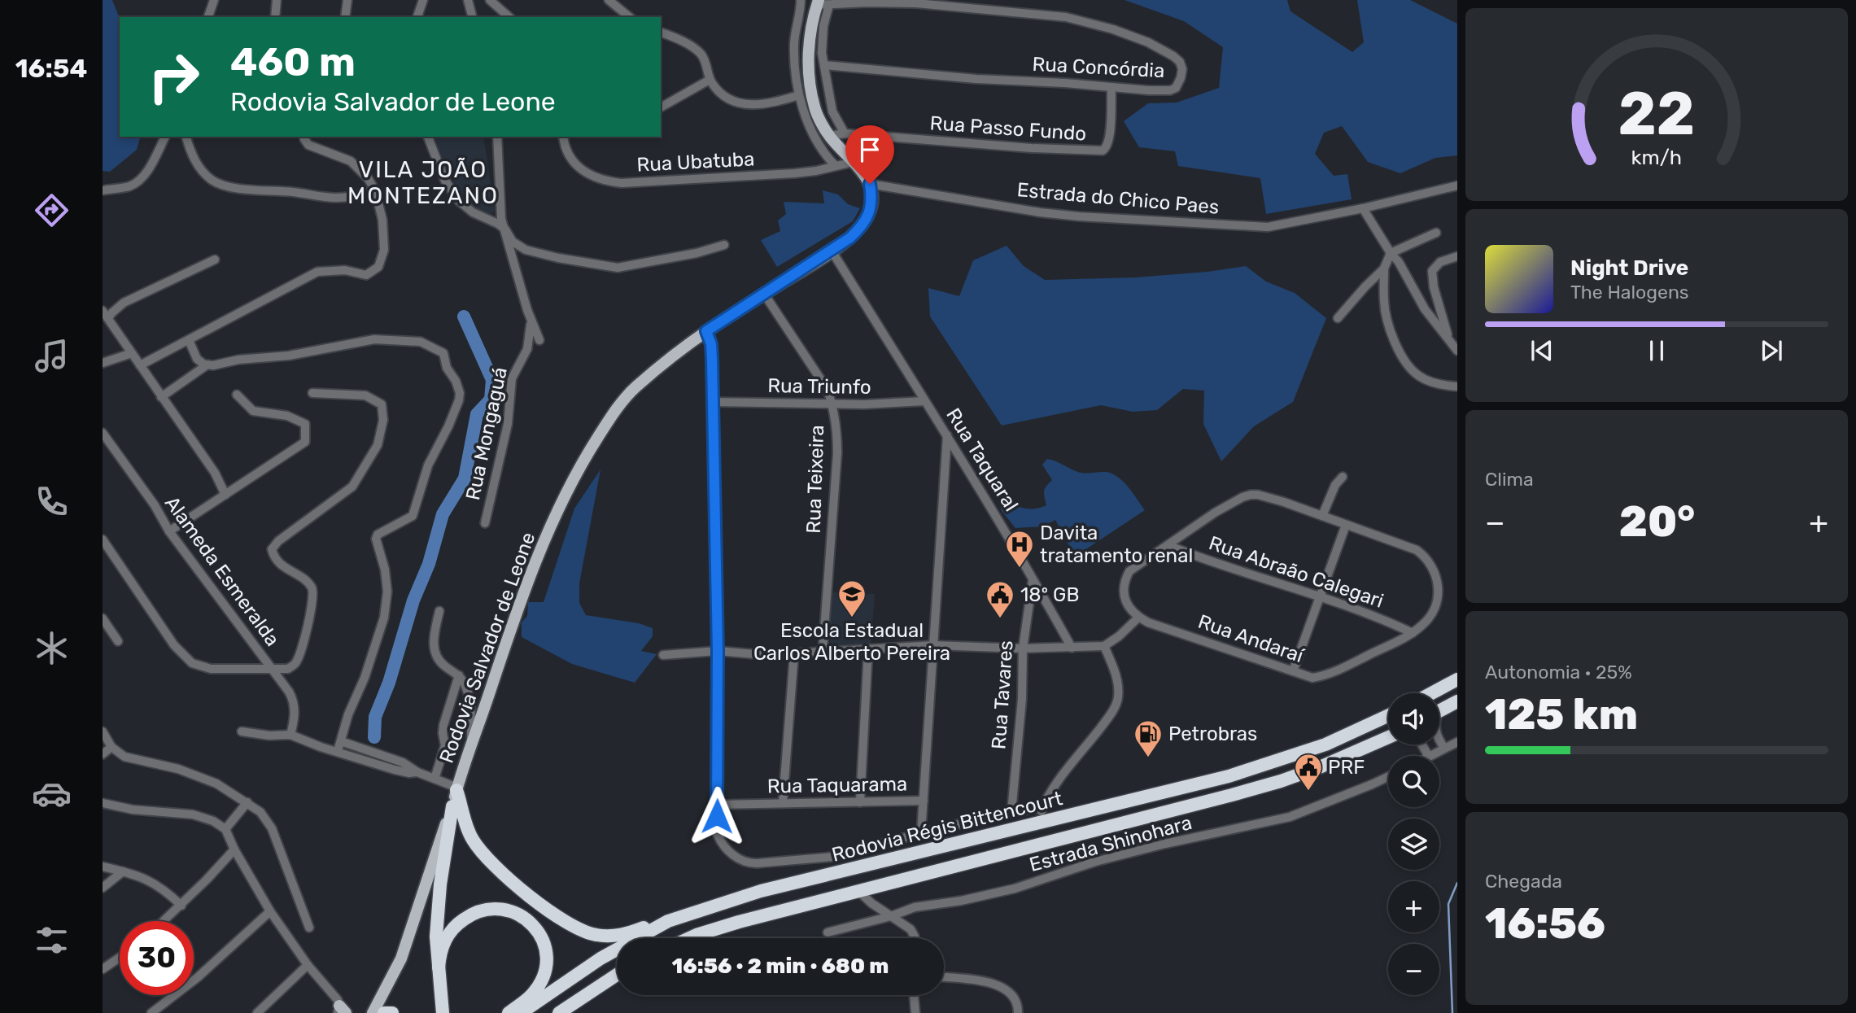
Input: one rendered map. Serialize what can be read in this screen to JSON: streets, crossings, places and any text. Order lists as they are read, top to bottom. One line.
{"streets":{"highway":["Rodovia Régis Bittencourt"],"main road":["Rodovia Salvador de Leone"],"street":["Rua Concórdia","Rua Passo Fundo","Rua Ubatuba","Estrada do Chico Paes","Rua Triunfo","Rua Mongaguá","Rua Taquaral","Rua Teixeira","Alameda Esmeralda","Rua Abraão Calegari","Rua Andaraí","Rua Tavares","Rua Taquarama","Estrada Shinohara"]},"crossings":[["Rua Concórdia","Rua Passo Fundo"],["Estrada do Chico Paes","Rodovia Salvador de Leone"],["Rua Triunfo","Rua Taquaral"],["Rua Triunfo","Rua Teixeira"],["Rua Taquaral","Rodovia Salvador de Leone"],["Rua Taquaral","Rua Tavares"],["Rua Teixeira","Rodovia Salvador de Leone"],["Rua Abraão Calegari","Rua Andaraí"]],"districts":["VILA JOÃO MONTEZANO"],"places":{"hospital":["Davita tratamento renal"],"school or university":["Escola Estadual Carlos Alberto Pereira"],"public building":["18º GB","PRF"],"fuel station":["Petrobras"]},"page":{"tabs":"16:54","turn":["460 m","Rodovia Salvador de Leone"],"song":["Night Drive","The Halogens"],"tile":["Clima",["Autonomia · 25%","125 km"],["Chegada","16:56"]],"heat":["−","20°","+"],"map_buttons":["+","−"],"limit":"30","trip":"16:56 · 2 min · 680 m","gauge":["22","km/h"]}}
